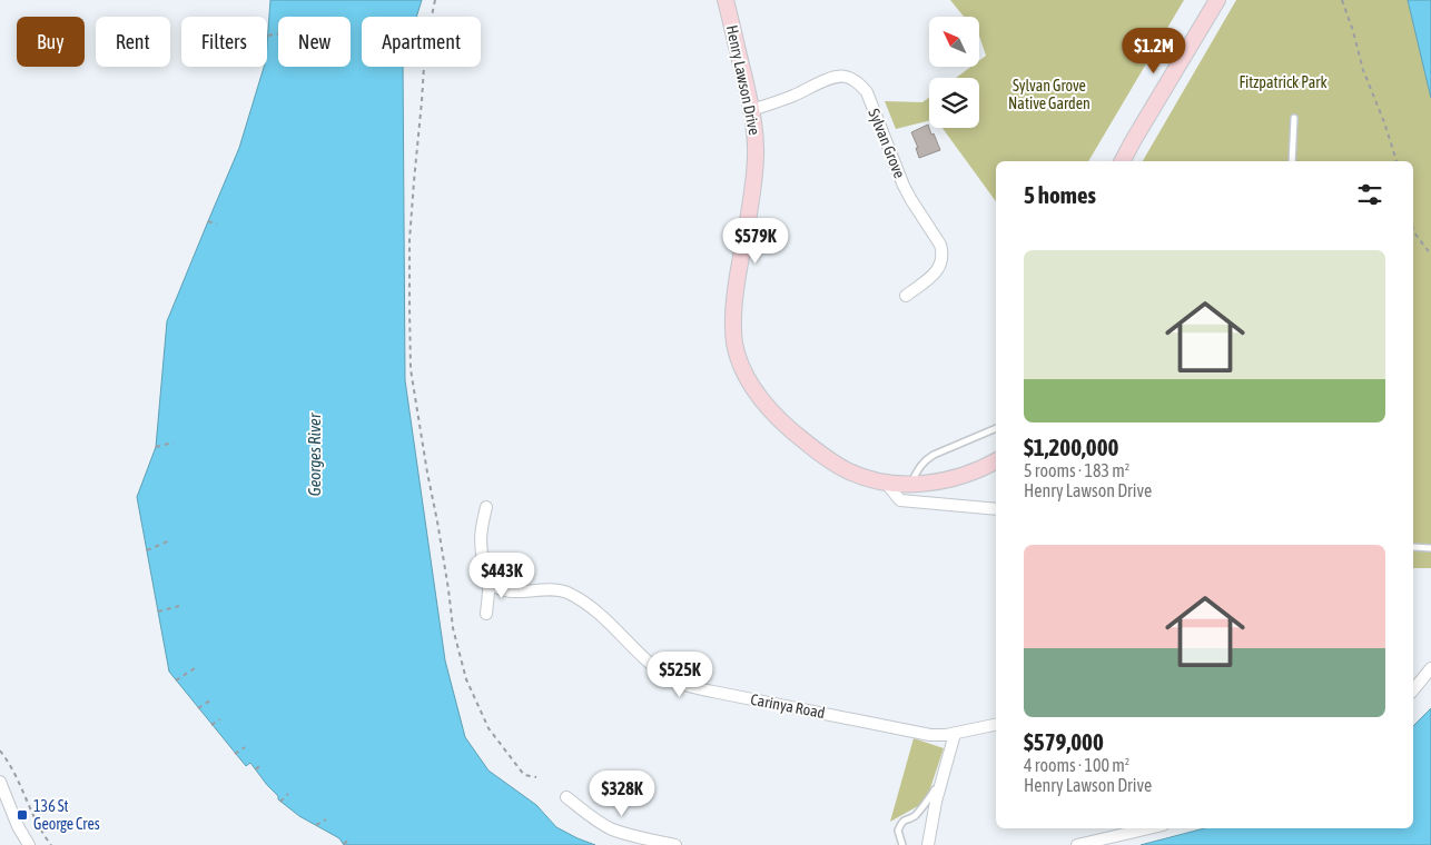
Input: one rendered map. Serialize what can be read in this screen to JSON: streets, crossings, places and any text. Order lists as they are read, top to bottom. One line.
{"streets":{"main road":["Henry Lawson Drive"],"street":["Sylvan Grove","Carinya Road"]},"crossings":[["Henry Lawson Drive","Sylvan Grove"]],"water":["Georges River"],"parks":["Fitzpatrick Park","Sylvan Grove Native Garden"],"places":{"transit":["136 St George Cres"]},"north":"top left","page":{"chip":["Buy","Rent","Filters","New","Apartment"],"price":["$1.2M","$579K","$443K","$525K","$328K"],"heading":"5 homes","list":[{"name":"$1,200,000","note":"5 rooms · 183 m² · Henry Lawson Drive"},{"name":"$579,000","note":"4 rooms · 100 m² · Henry Lawson Drive"}]}}
